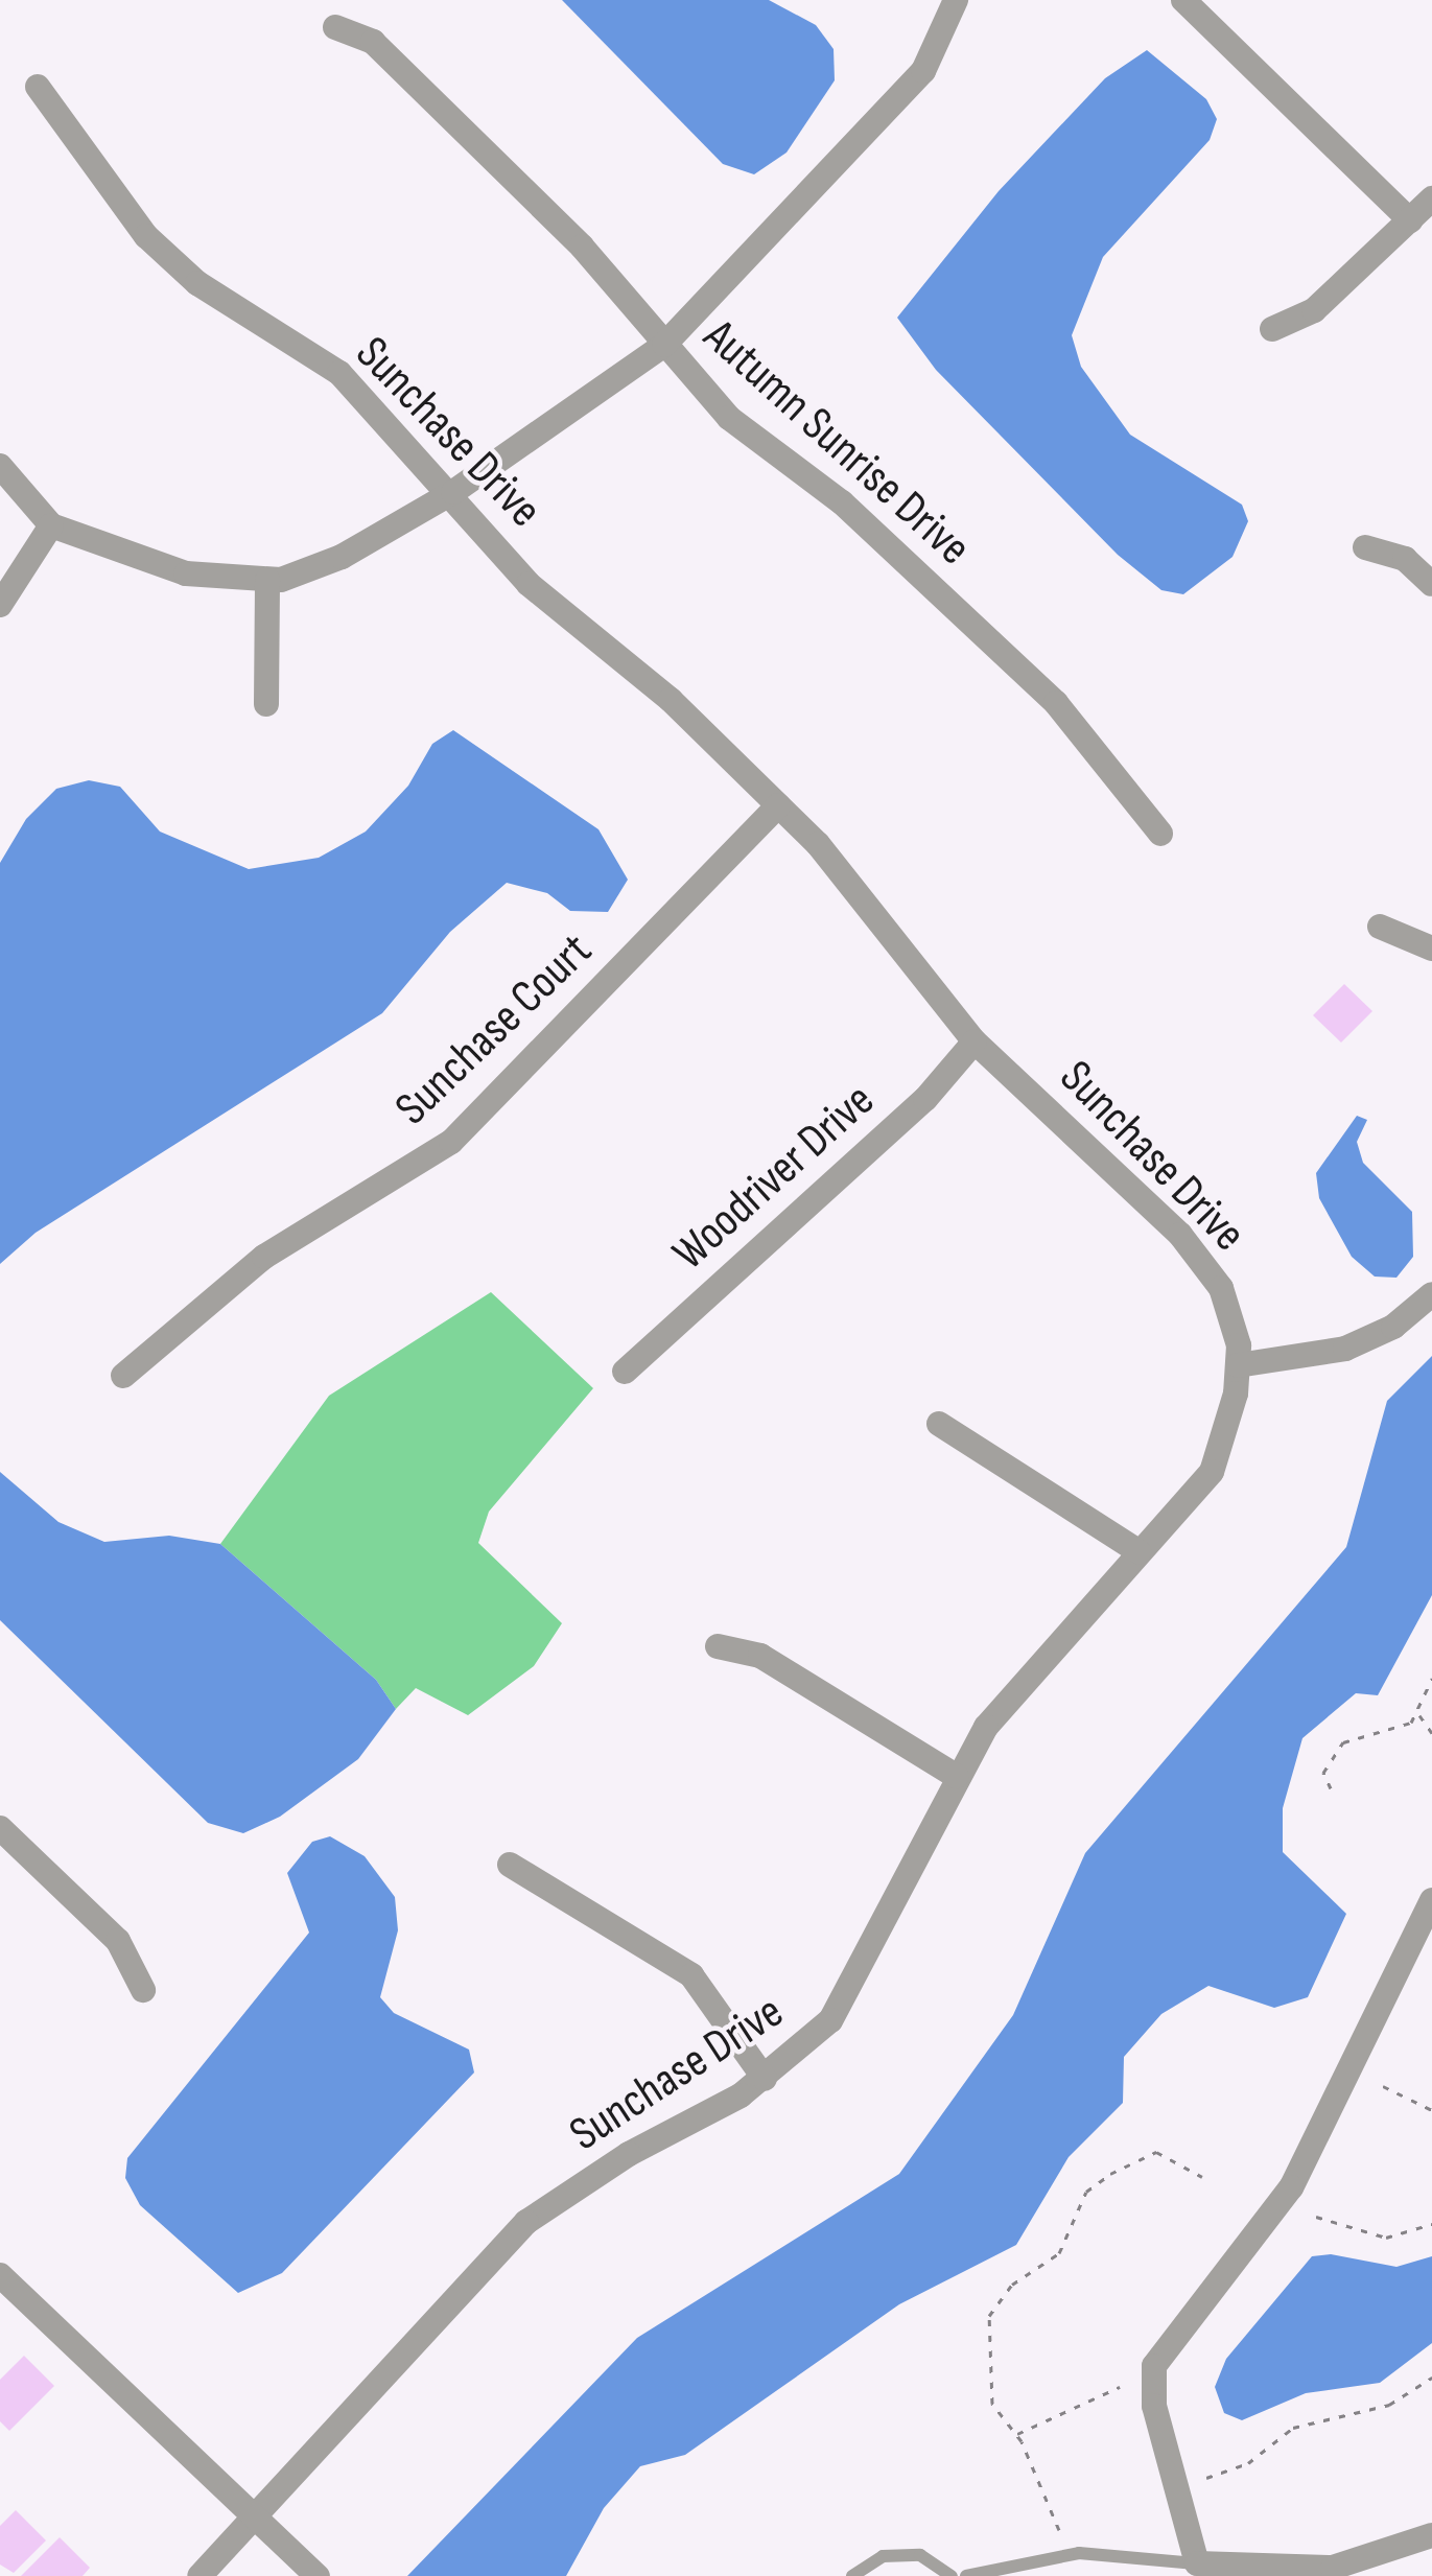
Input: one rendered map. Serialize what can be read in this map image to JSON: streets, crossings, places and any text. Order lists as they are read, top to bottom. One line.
{"streets":{"street":["Sunchase Drive","Autumn Sunrise Drive","Sunchase Court","Woodriver Drive"]},"crossings":[["Sunchase Drive","Sunchase Court"],["Sunchase Drive","Woodriver Drive"]]}
